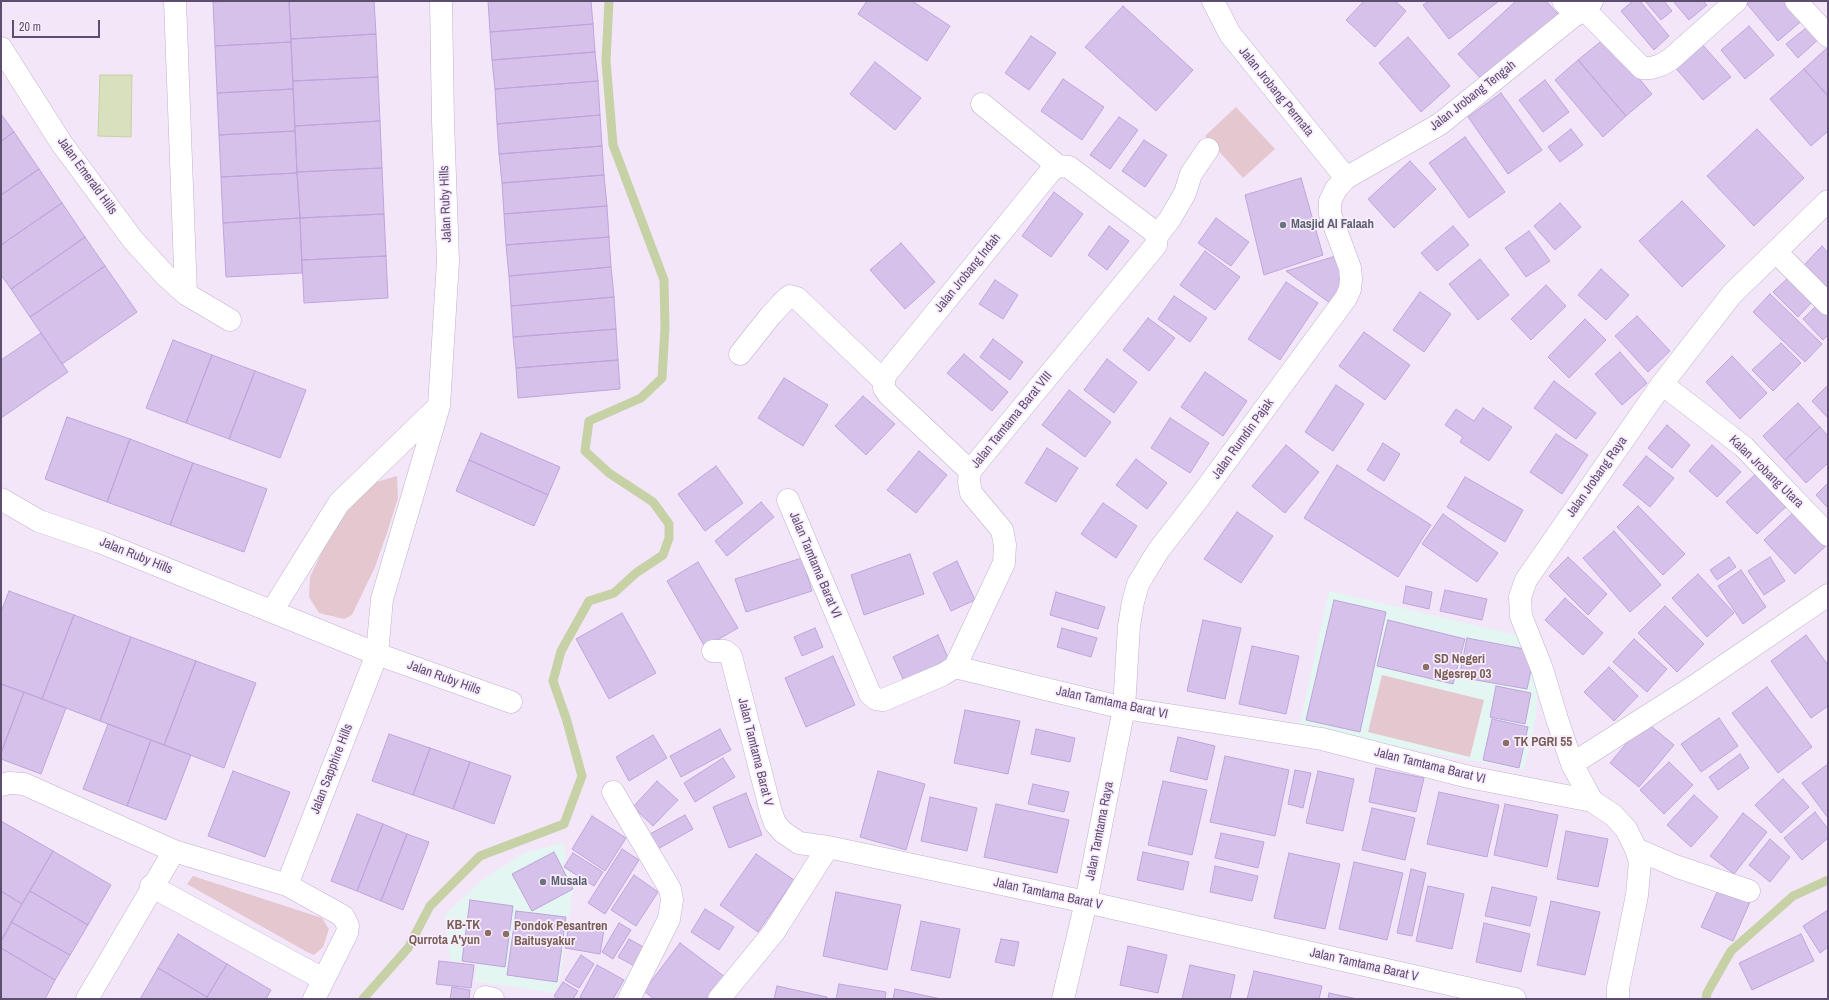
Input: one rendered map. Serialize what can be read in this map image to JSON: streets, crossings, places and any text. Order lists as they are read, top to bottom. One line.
{"streets":{"street":["Jalan Jrobang Permata","Jalan Jrobang Tengah","Jalan Emerald Hills","Jalan Ruby Hills","Jalan Jrobang Indah","Jalan Tamtama Barat VIII","Jalan Rumdin Pajak","Kalan Jrobang Utara","Jalan Jrobang Raya","Jalan Tamtama Barat VI","Jalan Tamtama Barat V","Jalan Sapphire Hills","Jalan Tamtama Raya"]},"crossings":[["Jalan Jrobang Permata","Jalan Jrobang Tengah"],["Jalan Jrobang Permata","Jalan Rumdin Pajak"],["Jalan Jrobang Tengah","Jalan Rumdin Pajak"],["Jalan Ruby Hills","Jalan Sapphire Hills"],["Jalan Tamtama Barat VIII","Jalan Tamtama Barat VI"],["Jalan Rumdin Pajak","Jalan Tamtama Barat VI"],["Jalan Rumdin Pajak","Jalan Tamtama Raya"],["Kalan Jrobang Utara","Jalan Jrobang Raya"],["Jalan Jrobang Raya","Jalan Tamtama Barat VI"],["Jalan Tamtama Barat VI","Jalan Tamtama Raya"],["Jalan Tamtama Barat V","Jalan Tamtama Raya"]],"places":["Masjid Al Falaah","SD Negeri Ngesrep 03","TK PGRI 55","Musala","KB-TK Qurrota A'yun","Pondok Pesantren Baitusyakur"],"scale_bar":"20 m"}
